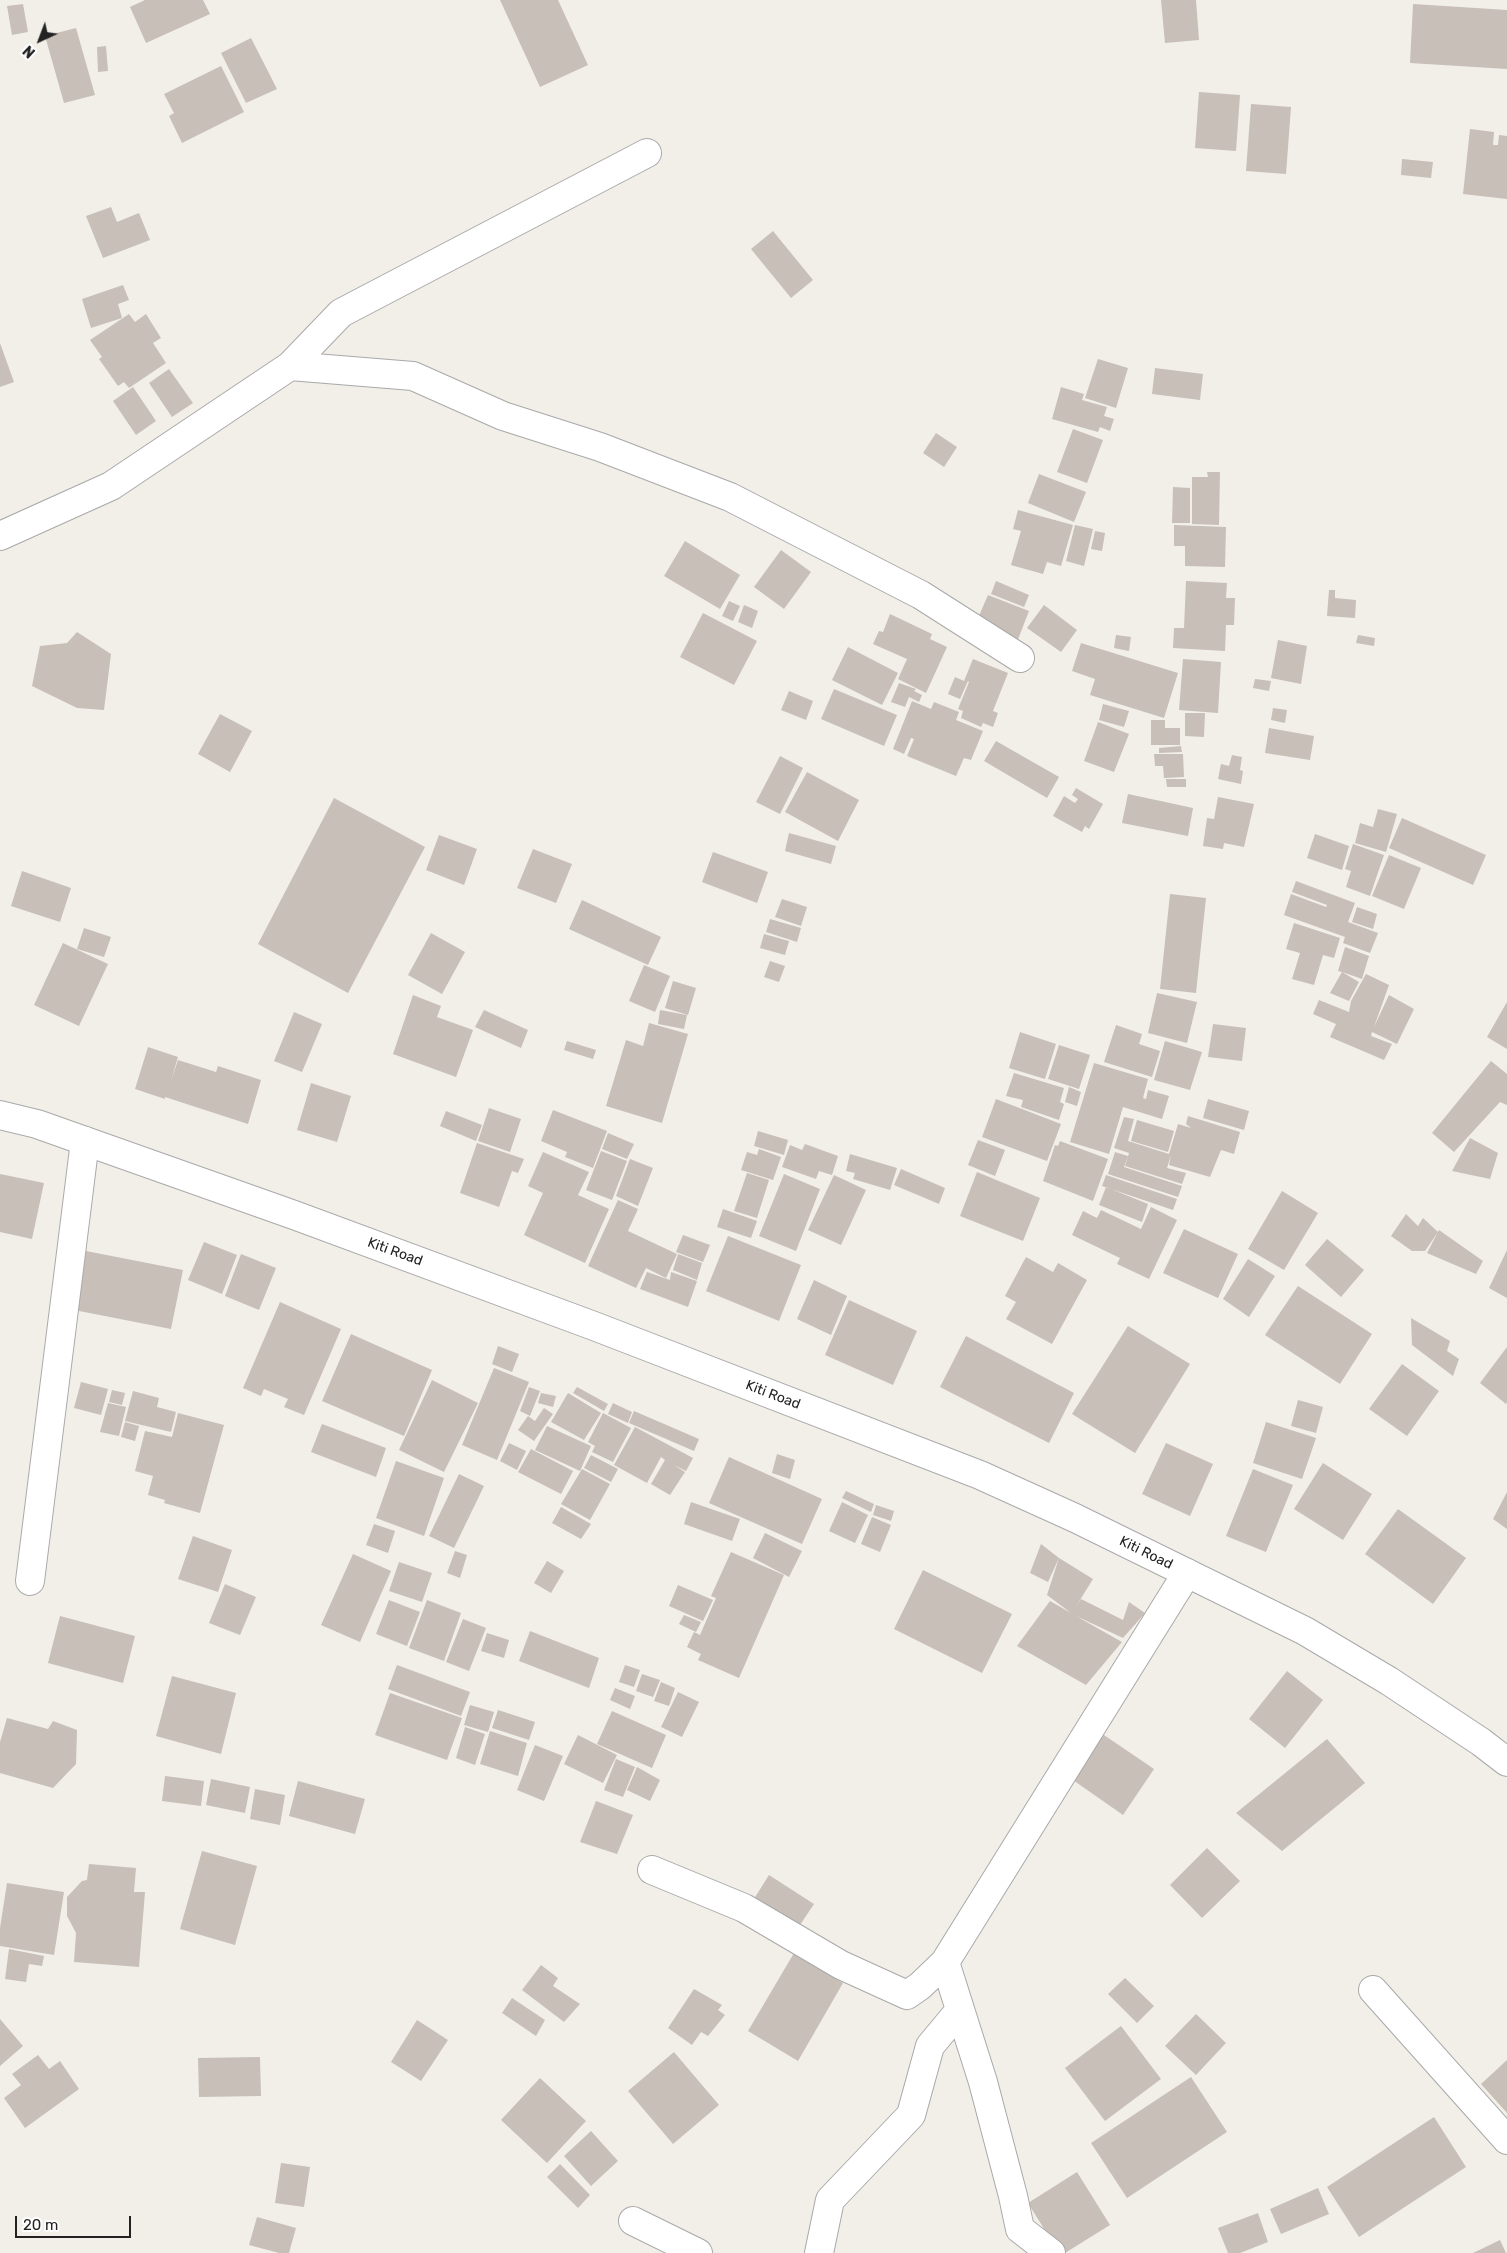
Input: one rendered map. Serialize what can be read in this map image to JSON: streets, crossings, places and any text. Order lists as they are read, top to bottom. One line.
{"streets":{"street":["Kiti Road"]},"scale_bar":"20 m","north":"bottom left"}
